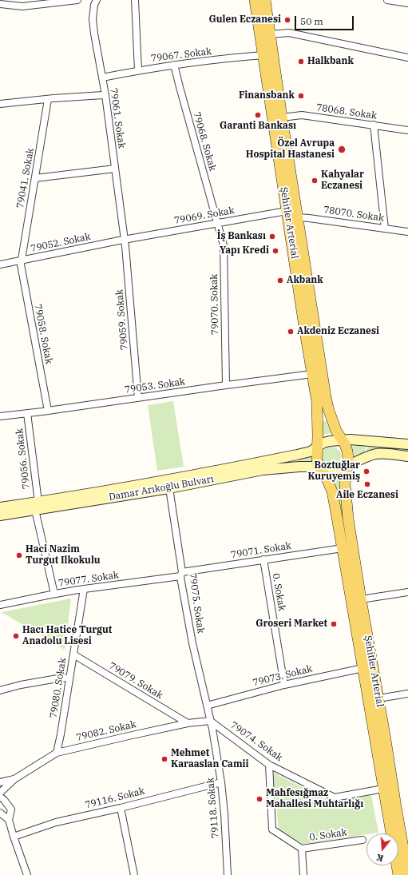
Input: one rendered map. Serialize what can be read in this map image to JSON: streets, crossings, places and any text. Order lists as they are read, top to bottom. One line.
{"streets":{"main road":["Şehitler Arterial","Damar Arıkoğlu Bulvarı"],"street":["79067. Sokak","78068. Sokak","79061. Sokak","79068. Sokak","79041. Sokak","78070. Sokak","79069. Sokak","79052. Sokak","79070. Sokak","79059. Sokak","79058. Sokak","79053. Sokak","79056. Sokak","79071. Sokak","79077. Sokak","0. Sokak","79075. Sokak","79073. Sokak","79079. Sokak","79080. Sokak","79082. Sokak","79074. Sokak","79116. Sokak","79118. Sokak"]},"crossings":[["79067. Sokak","79061. Sokak"],["79067. Sokak","79068. Sokak"],["79067. Sokak","Şehitler Arterial"],["78068. Sokak","Şehitler Arterial"],["79061. Sokak","79069. Sokak"],["79061. Sokak","79052. Sokak"],["79061. Sokak","79059. Sokak"],["79068. Sokak","79069. Sokak"],["79068. Sokak","79070. Sokak"],["79041. Sokak","79052. Sokak"],["79041. Sokak","79058. Sokak"],["78070. Sokak","Şehitler Arterial"],["79069. Sokak","Şehitler Arterial"],["79069. Sokak","79052. Sokak"],["79069. Sokak","79070. Sokak"],["79069. Sokak","79059. Sokak"],["Şehitler Arterial","79053. Sokak"],["Şehitler Arterial","Damar Arıkoğlu Bulvarı"],["Şehitler Arterial","79071. Sokak"],["Şehitler Arterial","79073. Sokak"],["Şehitler Arterial","79074. Sokak"],["79052. Sokak","79059. Sokak"],["79052. Sokak","79058. Sokak"],["79070. Sokak","79053. Sokak"],["79059. Sokak","79053. Sokak"],["79058. Sokak","79053. Sokak"],["79053. Sokak","79056. Sokak"],["79056. Sokak","Damar Arıkoğlu Bulvarı"],["79056. Sokak","79077. Sokak"],["Damar Arıkoğlu Bulvarı","79075. Sokak"],["79071. Sokak","79077. Sokak"],["79071. Sokak","0. Sokak"],["79071. Sokak","79075. Sokak"],["79077. Sokak","79075. Sokak"],["79077. Sokak","79080. Sokak"],["0. Sokak","79073. Sokak"],["0. Sokak","79074. Sokak"],["79075. Sokak","79073. Sokak"],["79075. Sokak","79082. Sokak"],["79075. Sokak","79074. Sokak"],["79075. Sokak","79118. Sokak"],["79079. Sokak","79080. Sokak"],["79079. Sokak","79082. Sokak"],["79080. Sokak","79082. Sokak"],["79082. Sokak","79074. Sokak"],["79082. Sokak","79118. Sokak"],["79074. Sokak","79118. Sokak"],["79116. Sokak","79118. Sokak"]],"places":["Gulen Eczanesi","Halkbank","Finansbank","Garanti Bankası","Özel Avrupa Hospital Hastanesi","Kahyalar Eczanesi","İş Bankası","Yapı Kredi","Akbank","Akdeniz Eczanesi","Boztuğlar Kuruyemiş","Aile Eczanesi","Haci Nazim Turgut Ilkokulu","Groseri Market","Hacı Hatice Turgut Anadolu Lisesi","Mehmet Karaaslan Camii","Mahfesığmaz Mahallesi Muhtarlığı"],"scale_bar":"50 m","north":"bottom"}
